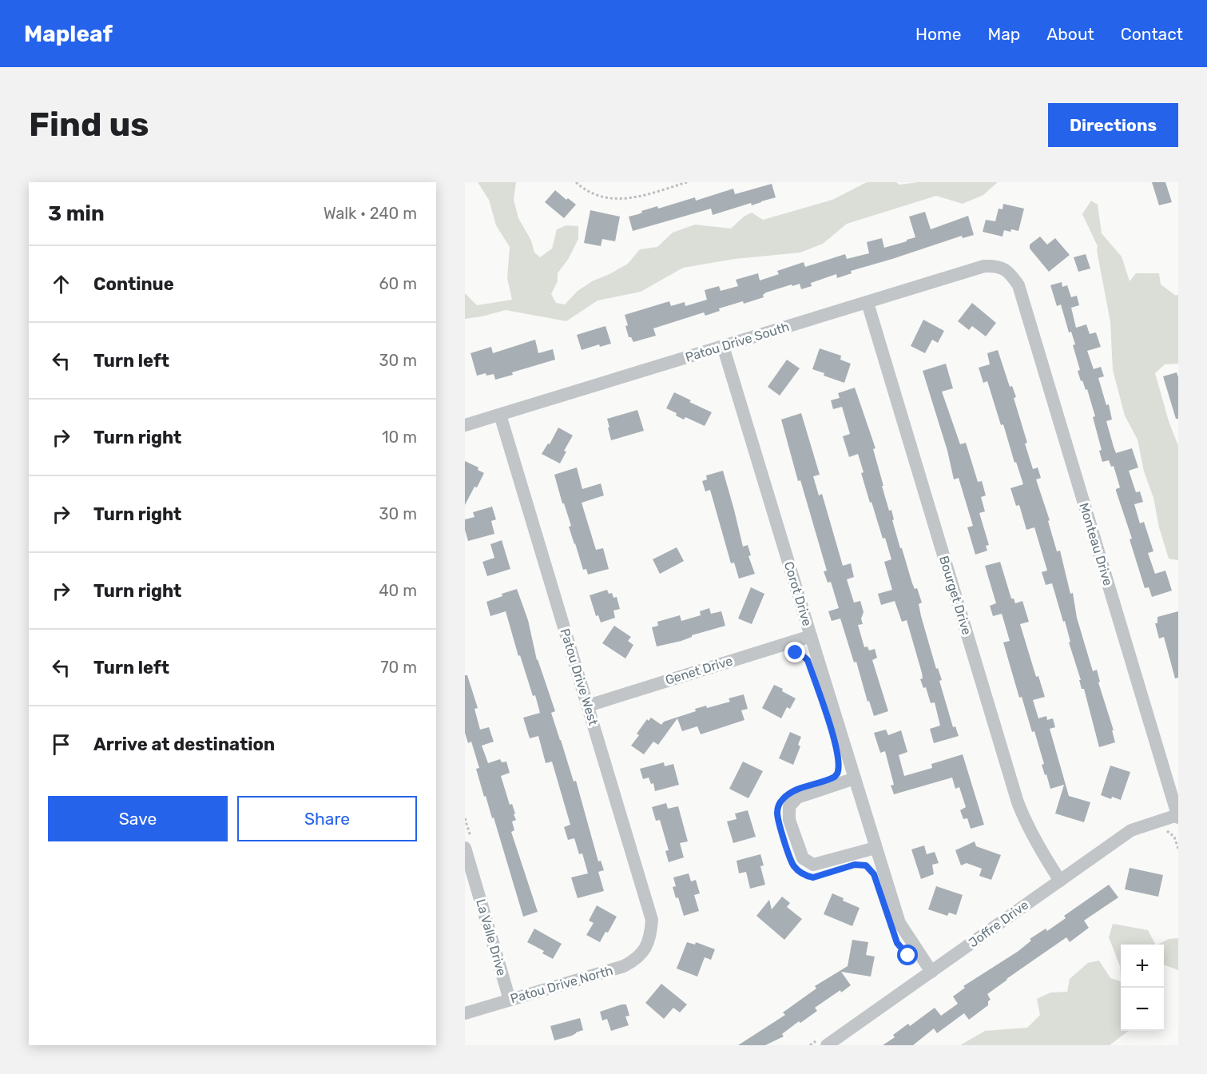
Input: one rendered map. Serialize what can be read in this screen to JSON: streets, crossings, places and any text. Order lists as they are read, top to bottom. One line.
{"streets":{"street":["Patou Drive South","Monteau Drive","Corot Drive","Bourget Drive","Genet Drive","Patou Drive West","Joffre Drive","La Valle Drive","Patou Drive North"]},"crossings":[["Patou Drive South","Monteau Drive"],["Patou Drive South","Corot Drive"],["Patou Drive South","Bourget Drive"],["Patou Drive South","Patou Drive West"],["Monteau Drive","Joffre Drive"],["Corot Drive","Genet Drive"],["Corot Drive","Joffre Drive"],["Bourget Drive","Joffre Drive"],["Genet Drive","Patou Drive West"],["Patou Drive West","Patou Drive North"],["La Valle Drive","Patou Drive North"]],"page":{"header":"Mapleaf","nav":["Home","Map","About","Contact"],"buttons":["Directions",["Save","Share"]],"title":"Find us","heading":["3 min","Walk · 240 m"],"list":[["Continue","60 m"],["Turn left","30 m"],["Turn right","10 m"],["Turn right","30 m"],["Turn right","40 m"],["Turn left","70 m"],"Arrive at destination"],"map_buttons":["+","−"]}}
